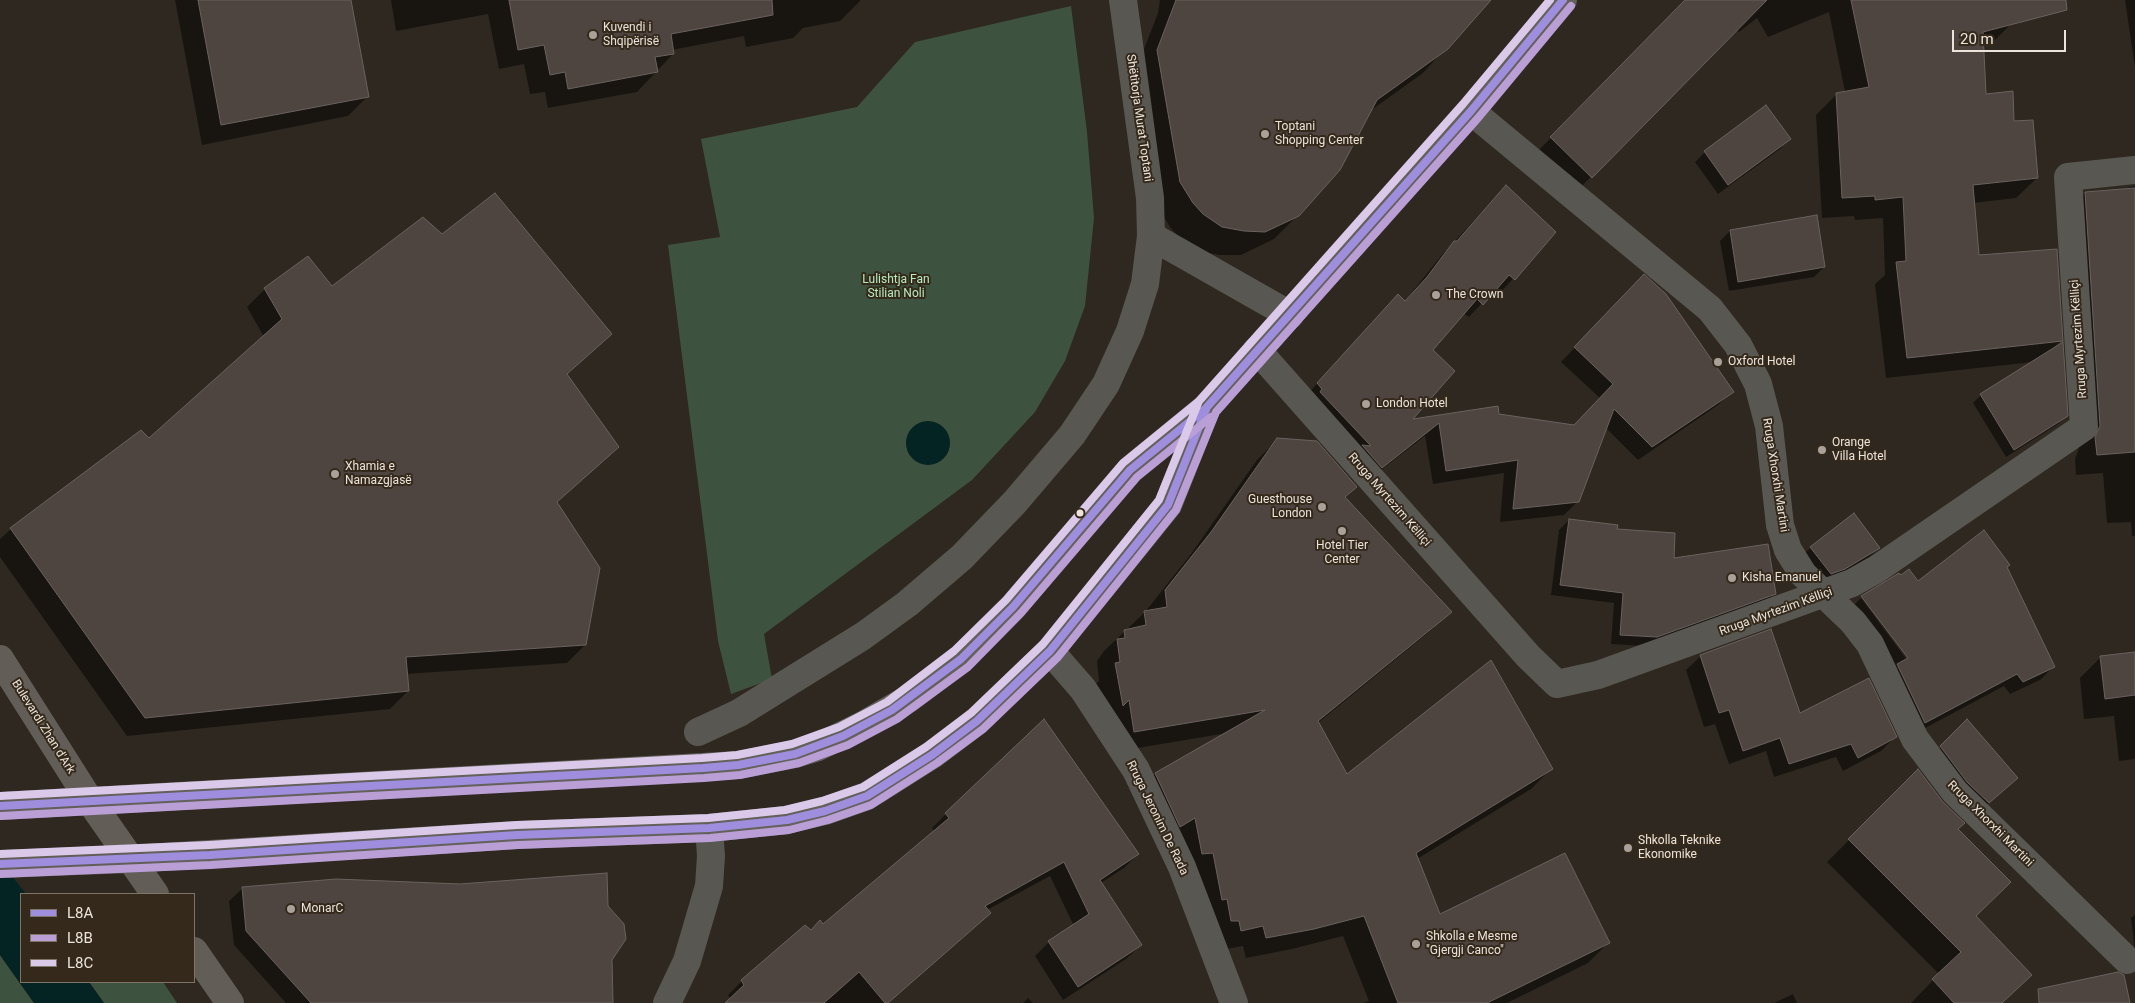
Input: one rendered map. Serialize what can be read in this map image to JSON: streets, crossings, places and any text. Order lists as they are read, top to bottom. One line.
{"streets":{"main road":["Bulevardi Zhan d'Ark"],"street":["Shëtitorja Murat Toptani","Rruga Myrtezim Këlliçi","Rruga Xhorxhi Martini","Rruga Jeronim De Rada"]},"crossings":[["Rruga Myrtezim Këlliçi","Rruga Xhorxhi Martini"]],"parks":["Lulishtja Fan Stilian Noli"],"places":["Kuvendi i Shqipërisë","Toptani Shopping Center","The Crown","Oxford Hotel","London Hotel","Orange Villa Hotel","Xhamia e Namazgjasë","Guesthouse London","Hotel Tier Center","Kisha Emanuel","Shkolla Teknike Ekonomike","MonarC","Shkolla e Mesme \"Gjergji Canco\""],"lines":["transit line L8A","transit line L8C","transit line L8B"],"legend":["L8A","L8B","L8C"],"scale_bar":"20 m"}
